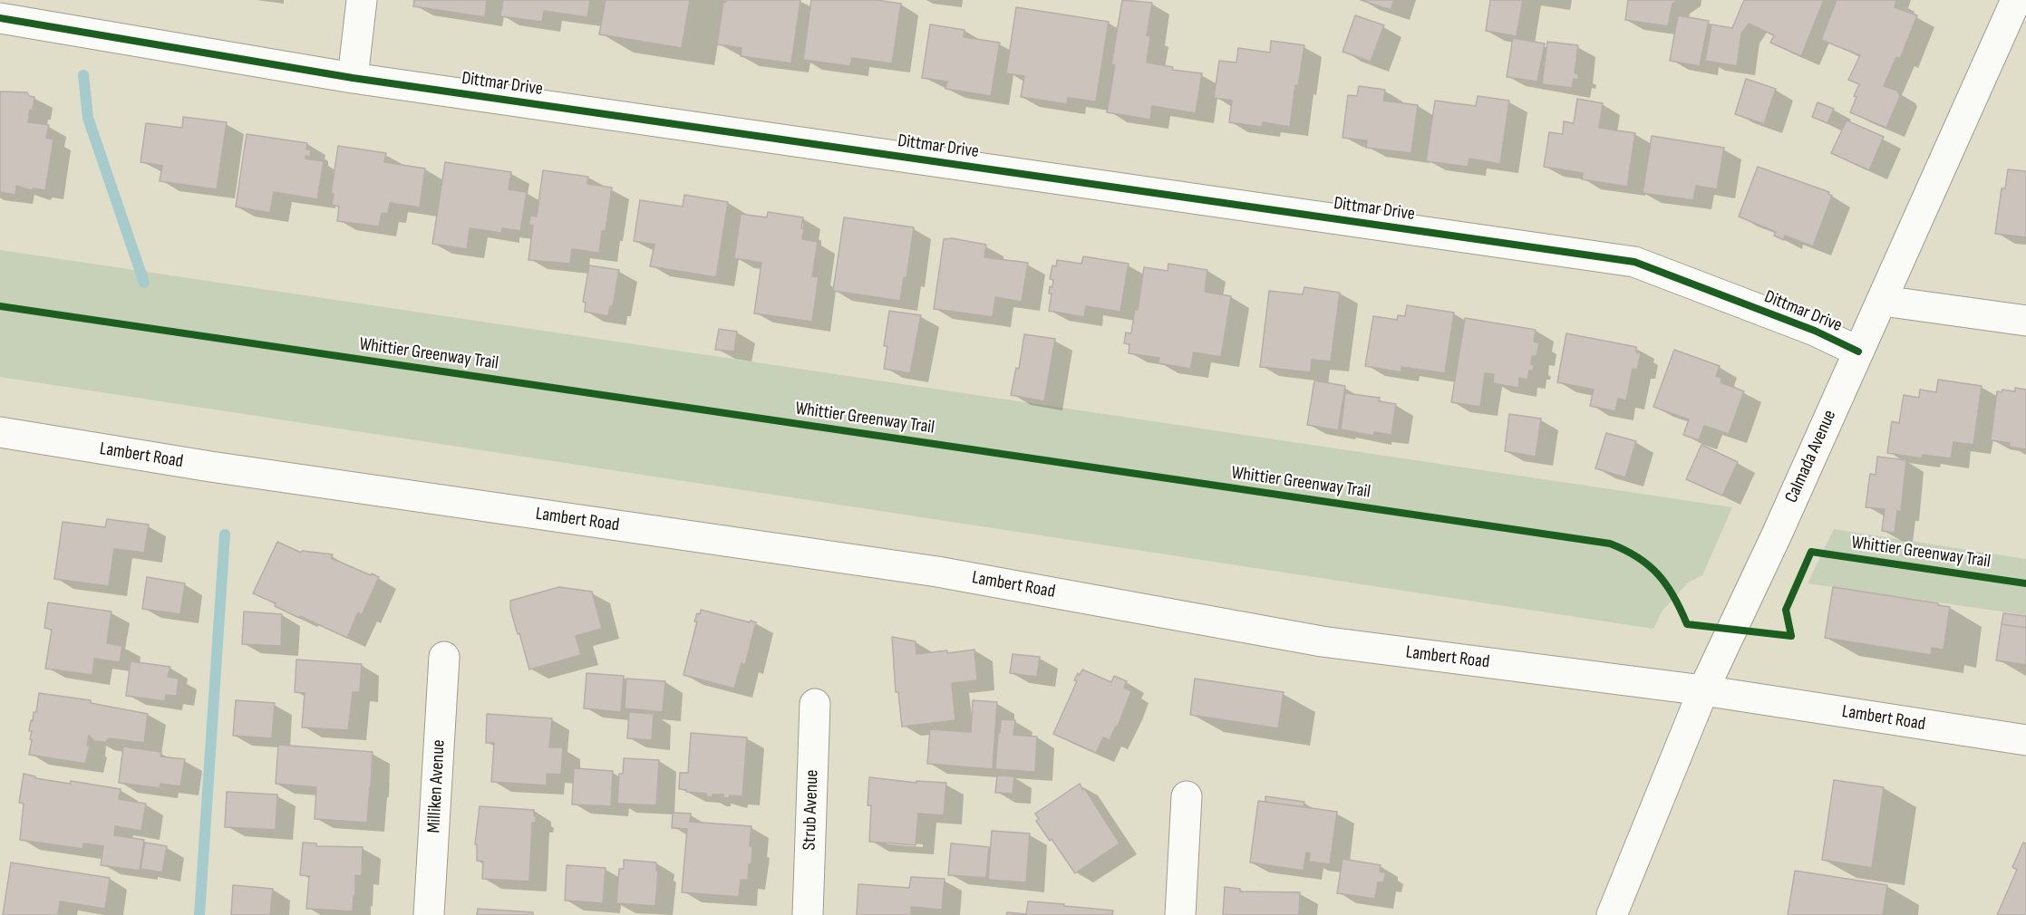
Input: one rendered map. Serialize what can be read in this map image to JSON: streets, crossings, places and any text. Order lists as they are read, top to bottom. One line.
{"streets":{"street":["Dittmar Drive","Lambert Road","Calmada Avenue","Milliken Avenue","Strub Avenue"],"cycle path":["Whittier Greenway Trail"]},"crossings":[["Dittmar Drive","Calmada Avenue"],["Lambert Road","Calmada Avenue"]]}
